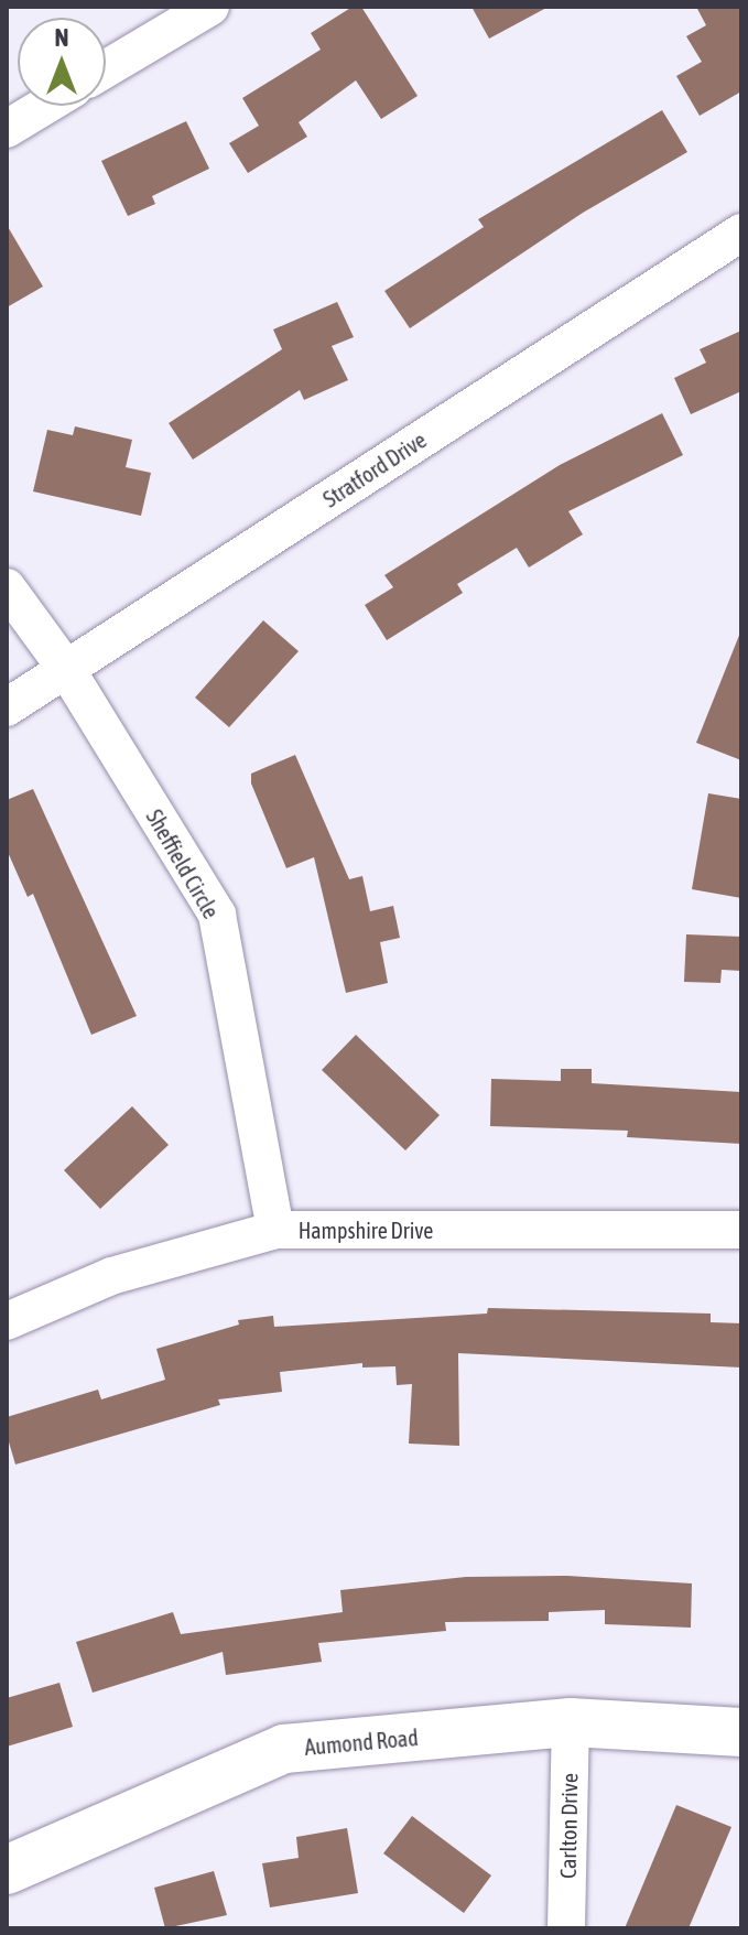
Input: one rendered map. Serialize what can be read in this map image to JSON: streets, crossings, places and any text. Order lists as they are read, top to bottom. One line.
{"streets":{"street":["Stratford Drive","Sheffield Circle","Hampshire Drive","Aumond Road","Carlton Drive"]},"crossings":[["Stratford Drive","Sheffield Circle"],["Sheffield Circle","Hampshire Drive"],["Aumond Road","Carlton Drive"]],"north":"top"}
